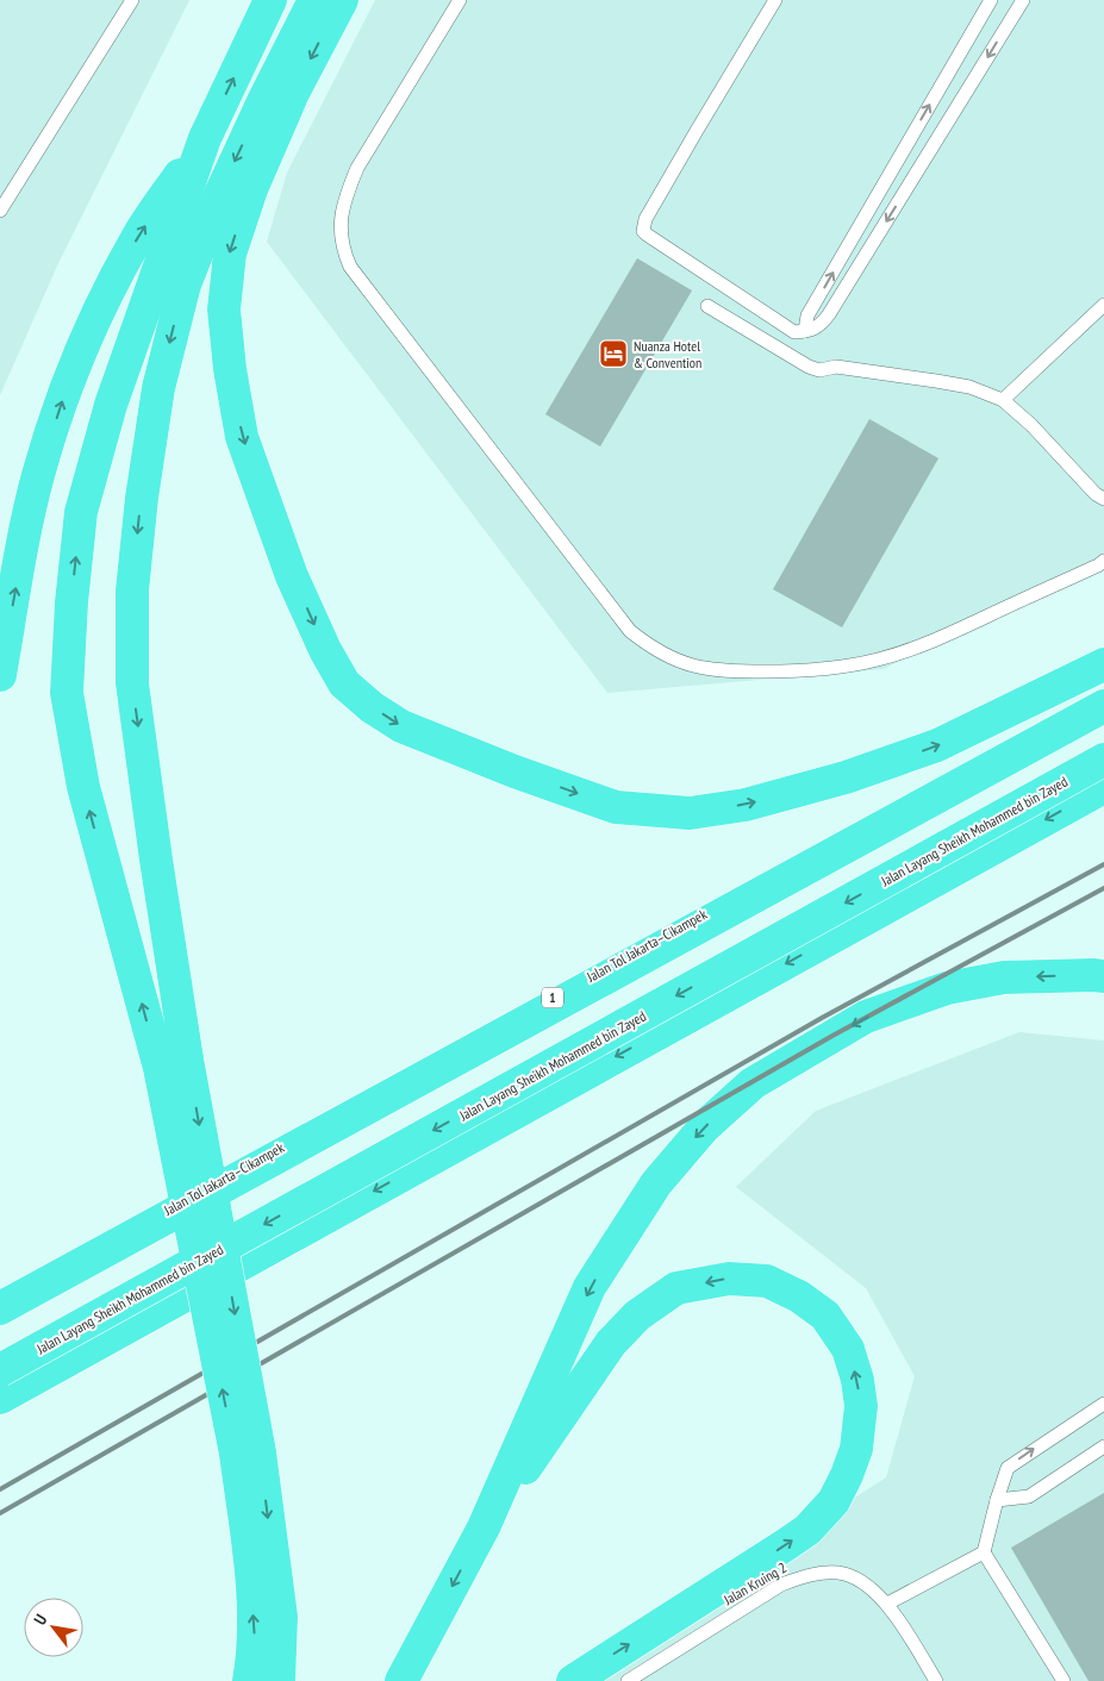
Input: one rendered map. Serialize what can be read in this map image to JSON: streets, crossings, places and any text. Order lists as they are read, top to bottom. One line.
{"streets":{"highway":["Jalan Layang Sheikh Mohammed bin Zayed","Jalan Tol Jakarta–Cikampek","1"],"lane":["Jalan Kruing 2"]},"places":{"hotel":["Nuanza Hotel & Convention"]},"north":"top left"}
